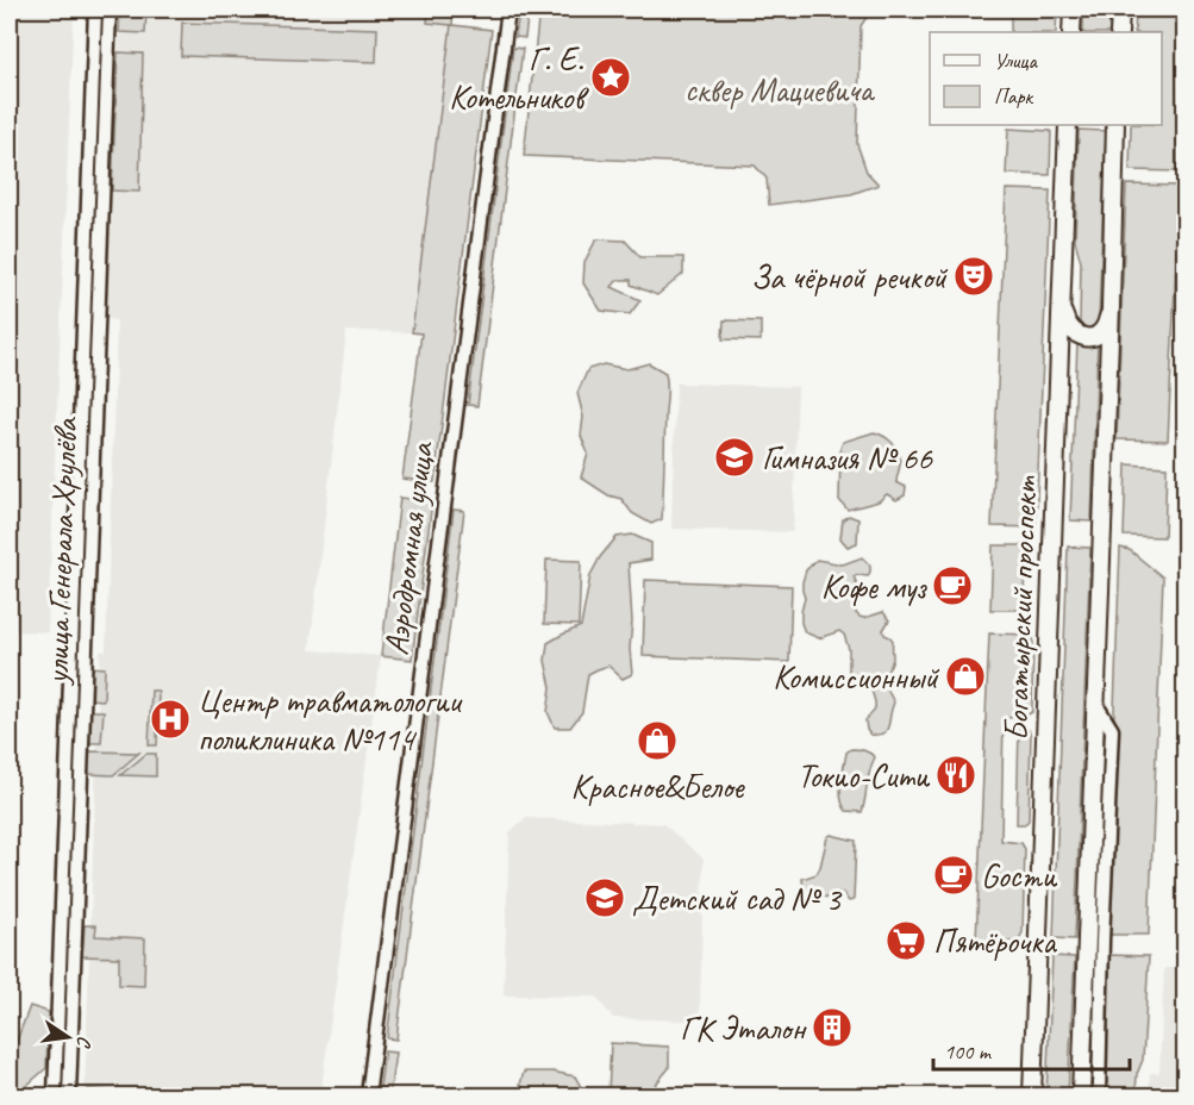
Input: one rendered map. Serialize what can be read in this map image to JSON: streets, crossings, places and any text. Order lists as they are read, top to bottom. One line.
{"streets":{"main road":["Богатырский проспект"],"street":["Аэродромная улица","улица Генерала Хрулёва"]},"parks":["сквер Мациевича"],"places":{"place":["Г. Е. Котельников"],"theatre":["За чёрной речкой"],"school or university":["Гимназия № 66","Детский сад № 3"],"cafe":["Кофе муз","Gости"],"shop":["Комиссионный","Красное&Белое"],"hospital":["Центр травматологии поликлиника №114"],"restaurant":["Токио-Сити"],"supermarket":["Пятёрочка"],"building":["ГК Эталон"]},"legend":["Улица","Парк"],"scale_bar":"100 m","north":"right"}
